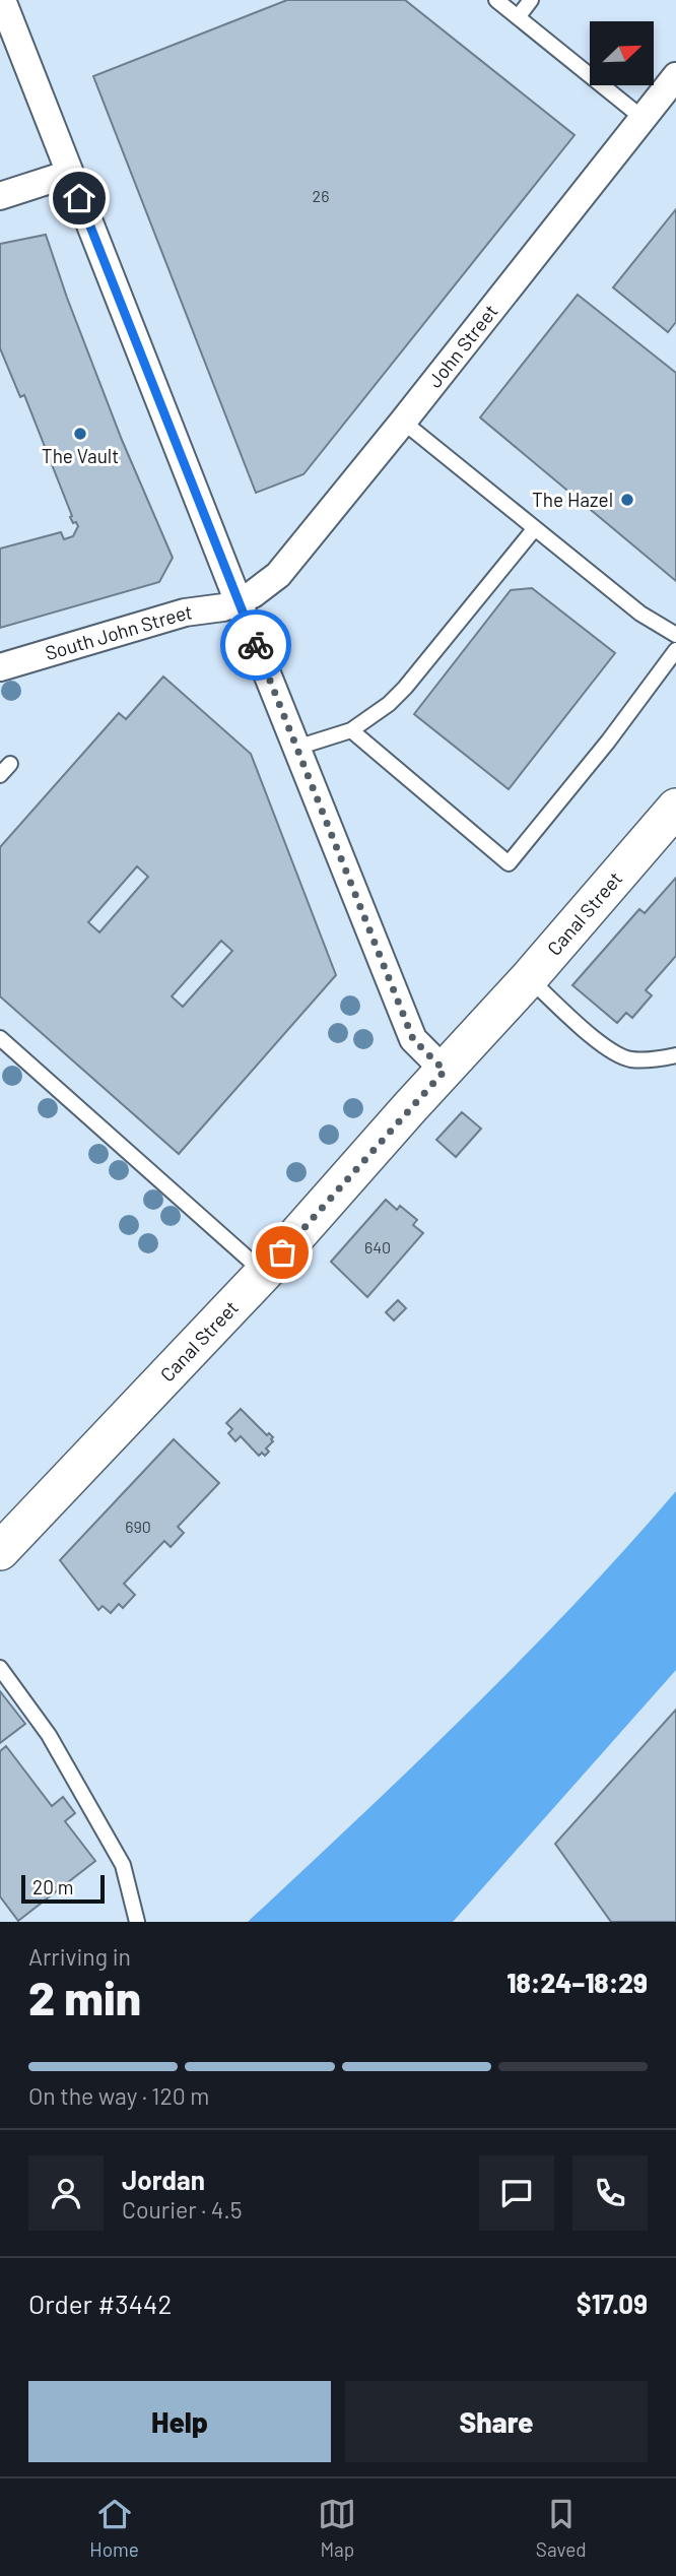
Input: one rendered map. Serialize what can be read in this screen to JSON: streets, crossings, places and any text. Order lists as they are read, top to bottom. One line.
{"streets":{"street":["John Street","South John Street","Canal Street"]},"crossings":[["John Street","South John Street"]],"places":["The Vault","The Hazel"],"house_numbers":["26","640","690"],"scale_bar":"20 m","north":"top right","page":{"scale":"20 m","heading":["2 min","Arriving in","18:24–18:29"],"panel":["Jordan","Courier · 4.5","Order #3442","$17.09"],"bar":"On the way · 120 m","buttons":["Help","Share"],"tabs":["Home","Map","Saved"]}}
